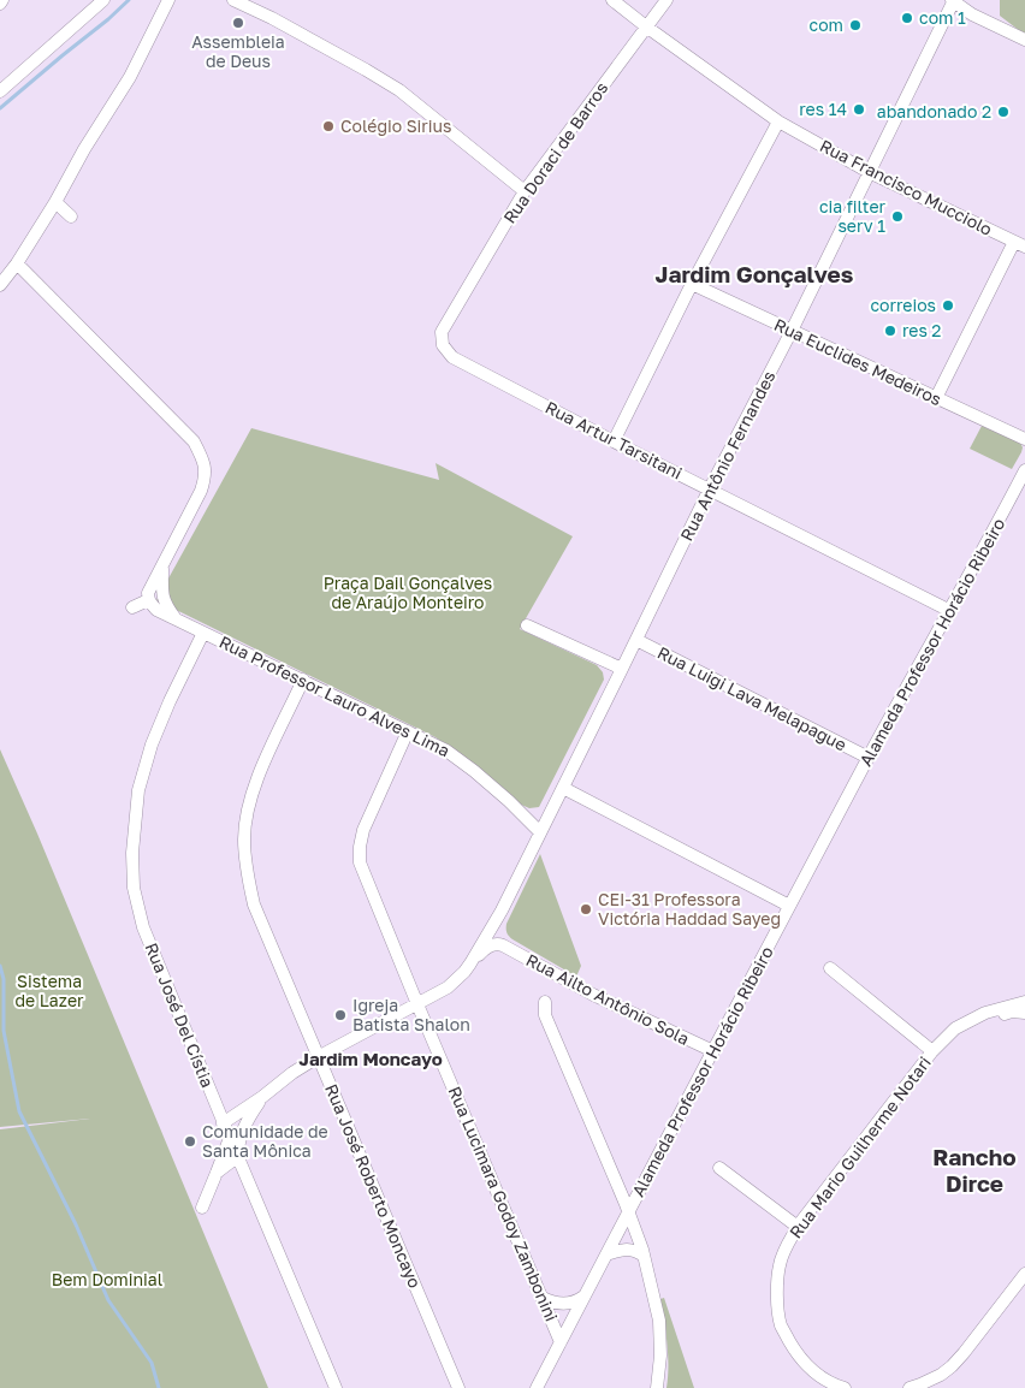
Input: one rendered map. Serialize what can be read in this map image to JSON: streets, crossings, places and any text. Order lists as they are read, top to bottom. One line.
{"streets":{"street":["Rua Doraci de Barros","Rua Francisco Mucciolo","Rua Euclides Medeiros","Rua Artur Tarsitani","Rua Antônio Fernandes","Alameda Professor Horácio Ribeiro","Rua Professor Lauro Alves Lima","Rua Luigi Lava Melapague","Rua Ailto Antônio Sola","Rua José Del Cístia","Rua Mario Guilherme Notari","Rua José Roberto Moncayo","Rua Lucimara Godoy Zambonini"]},"crossings":[["Rua Doraci de Barros","Rua Francisco Mucciolo"],["Rua Doraci de Barros","Rua Artur Tarsitani"],["Rua Francisco Mucciolo","Rua Antônio Fernandes"],["Rua Euclides Medeiros","Rua Antônio Fernandes"],["Rua Artur Tarsitani","Rua Antônio Fernandes"],["Rua Artur Tarsitani","Alameda Professor Horácio Ribeiro"],["Rua Antônio Fernandes","Rua Professor Lauro Alves Lima"],["Rua Antônio Fernandes","Rua Luigi Lava Melapague"],["Rua Antônio Fernandes","Rua Ailto Antônio Sola"],["Rua Antônio Fernandes","Rua José Del Cístia"],["Rua Antônio Fernandes","Rua José Roberto Moncayo"],["Rua Antônio Fernandes","Rua Lucimara Godoy Zambonini"],["Alameda Professor Horácio Ribeiro","Rua Luigi Lava Melapague"],["Alameda Professor Horácio Ribeiro","Rua Ailto Antônio Sola"],["Alameda Professor Horácio Ribeiro","Rua Lucimara Godoy Zambonini"],["Rua Professor Lauro Alves Lima","Rua José Del Cístia"],["Rua Professor Lauro Alves Lima","Rua José Roberto Moncayo"],["Rua Professor Lauro Alves Lima","Rua Lucimara Godoy Zambonini"]],"districts":["Jardim Gonçalves","Jardim Moncayo","Rancho Dirce"],"parks":["Praça Dail Gonçalves de Araújo Monteiro","Sistema de Lazer","Bem Dominial"],"places":["com 1","Assembleia de Deus","com","res 14","abandonado 2","Colégio Sirius","cia filter serv 1","correios","res 2","CEI-31 Professora Victória Haddad Sayeg","Igreja Batista Shalon","Comunidade de Santa Mônica"]}
